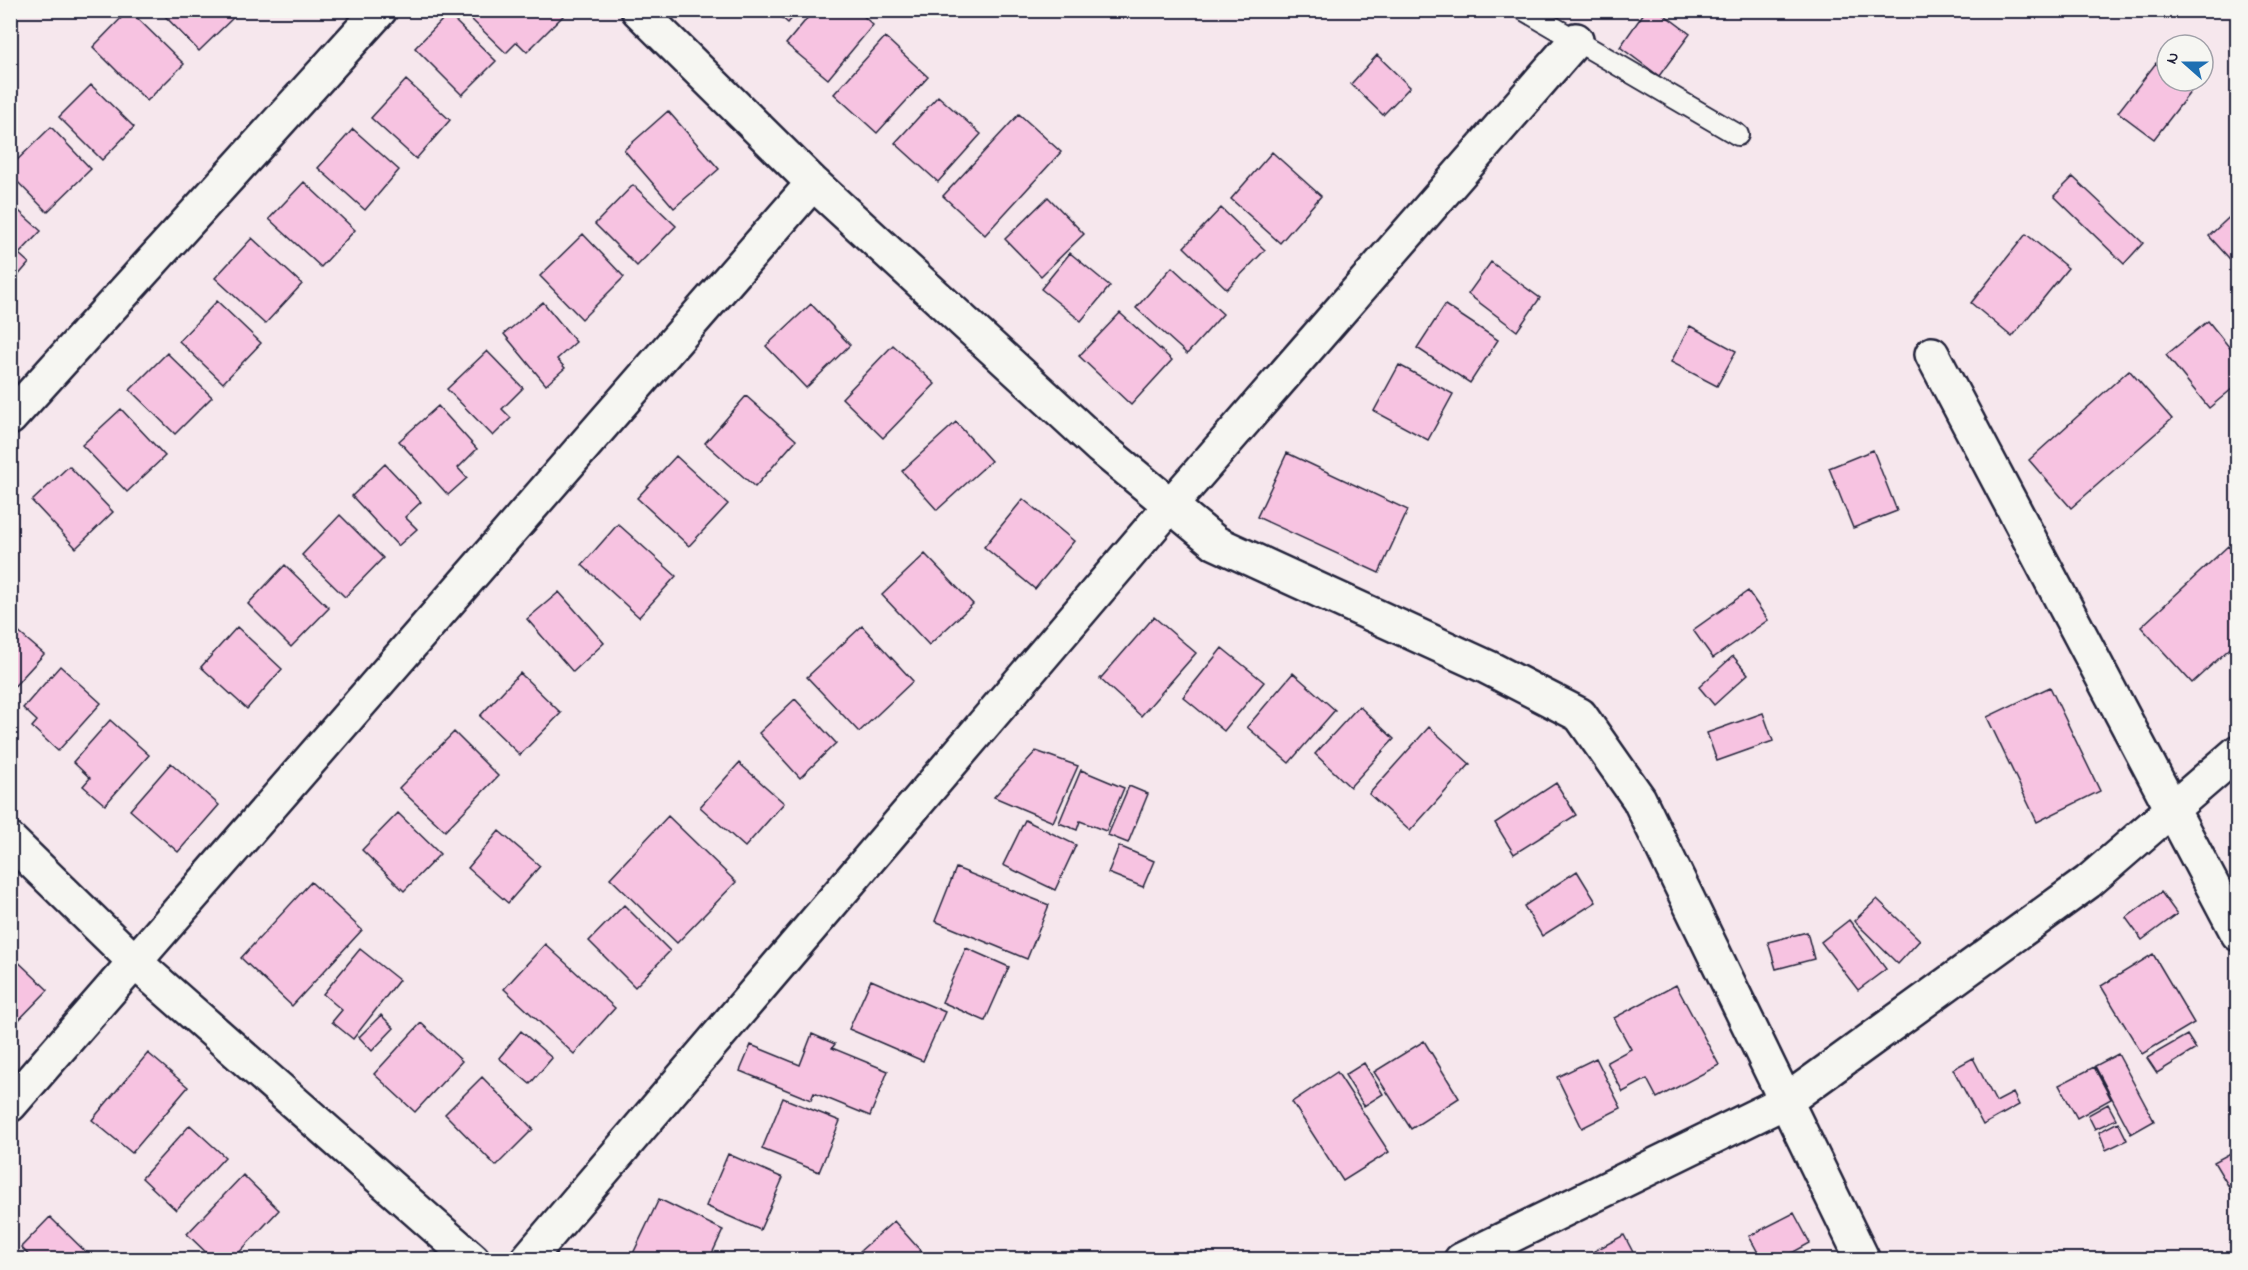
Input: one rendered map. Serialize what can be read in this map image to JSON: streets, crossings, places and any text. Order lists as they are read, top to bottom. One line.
{"north":"left"}
